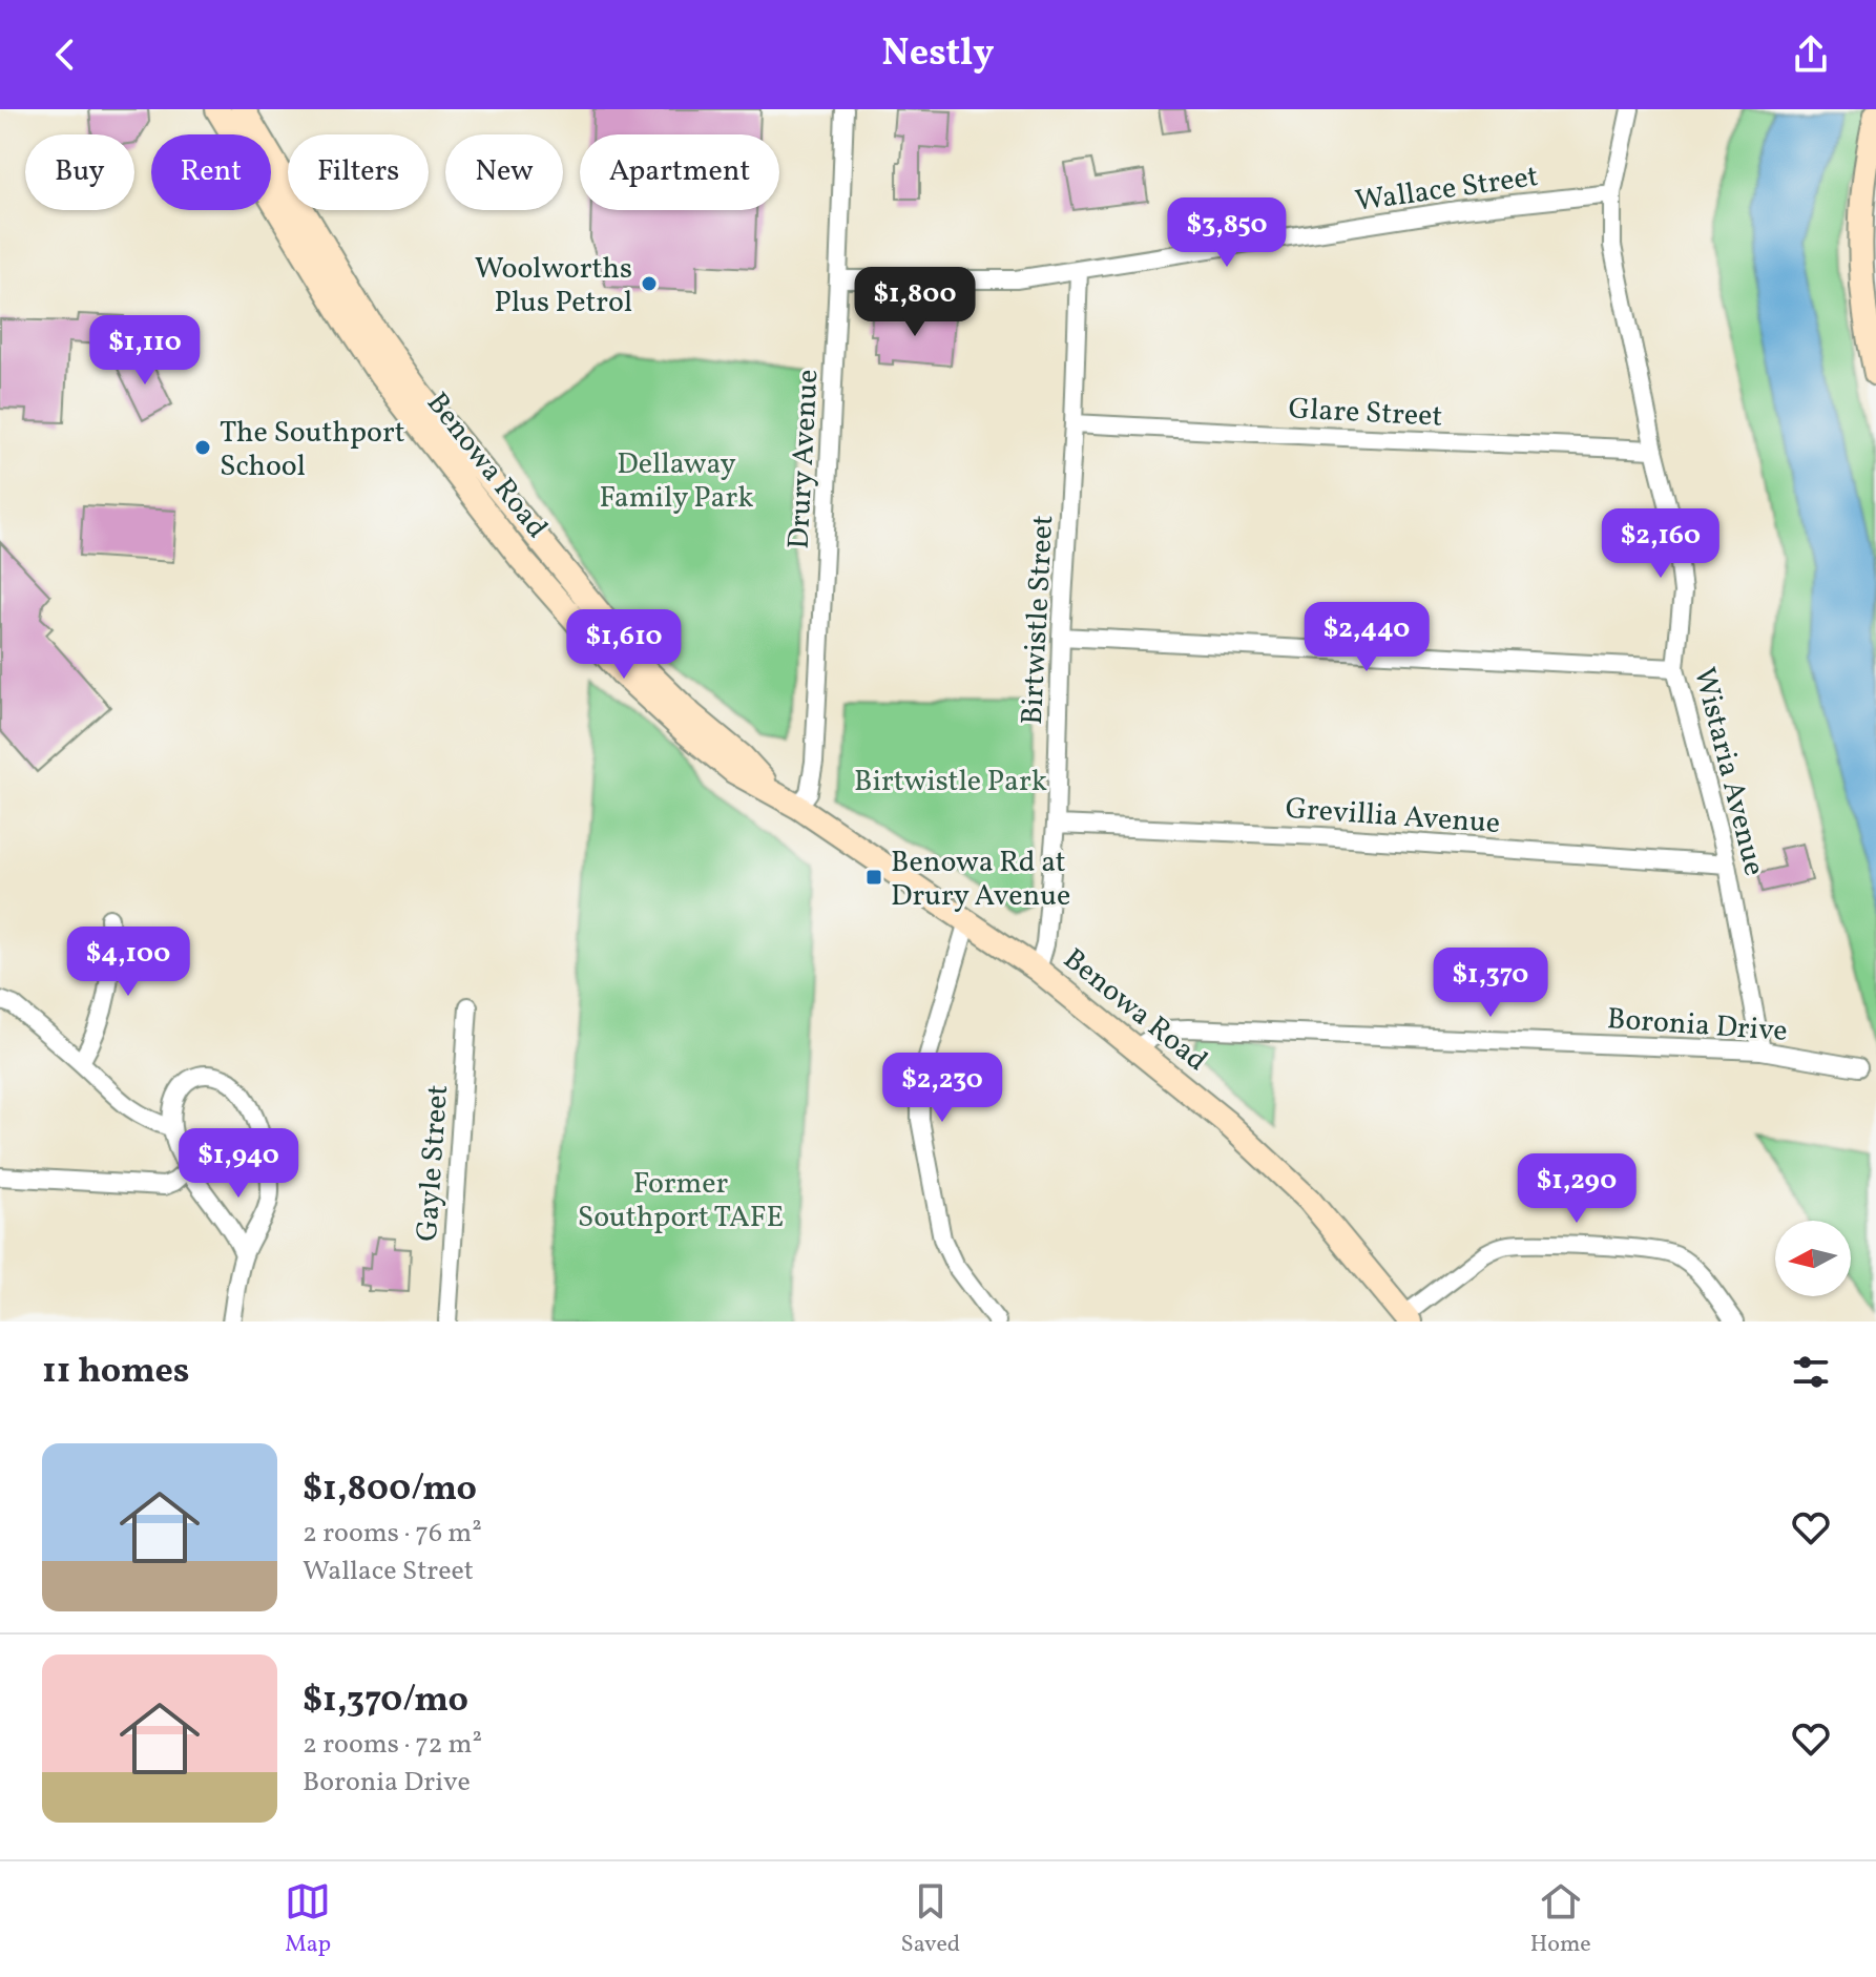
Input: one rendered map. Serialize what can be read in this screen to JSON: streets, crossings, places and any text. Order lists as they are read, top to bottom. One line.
{"streets":{"main road":["Benowa Road"],"street":["Wallace Street","Glare Street","Drury Avenue","Birtwistle Street","Wistaria Avenue","Grevillia Avenue","Boronia Drive","Gayle Street"]},"crossings":[["Wallace Street","Drury Avenue"],["Wallace Street","Birtwistle Street"],["Wallace Street","Wistaria Avenue"],["Glare Street","Birtwistle Street"],["Glare Street","Wistaria Avenue"],["Drury Avenue","Benowa Road"],["Benowa Road","Birtwistle Street"],["Benowa Road","Boronia Drive"],["Birtwistle Street","Grevillia Avenue"],["Wistaria Avenue","Grevillia Avenue"],["Wistaria Avenue","Boronia Drive"]],"parks":["Dellaway Family Park","Birtwistle Park","Former Southport TAFE"],"places":{"other":["Woolworths Plus Petrol","The Southport School"],"transit":["Benowa Rd at Drury Avenue"]},"north":"left","page":{"header":"Nestly","chip":["Buy","Rent","Filters","New","Apartment"],"price":["$3,850","$1,800","$1,110","$2,160","$2,440","$1,610","$4,100","$1,370","$2,230","$1,940","$1,290"],"heading":"11 homes","list":[{"name":"$1,800/mo","note":"2 rooms · 76 m² · Wallace Street"},{"name":"$1,370/mo","note":"2 rooms · 72 m² · Boronia Drive"}],"tabs":["Map","Saved","Home"]}}
